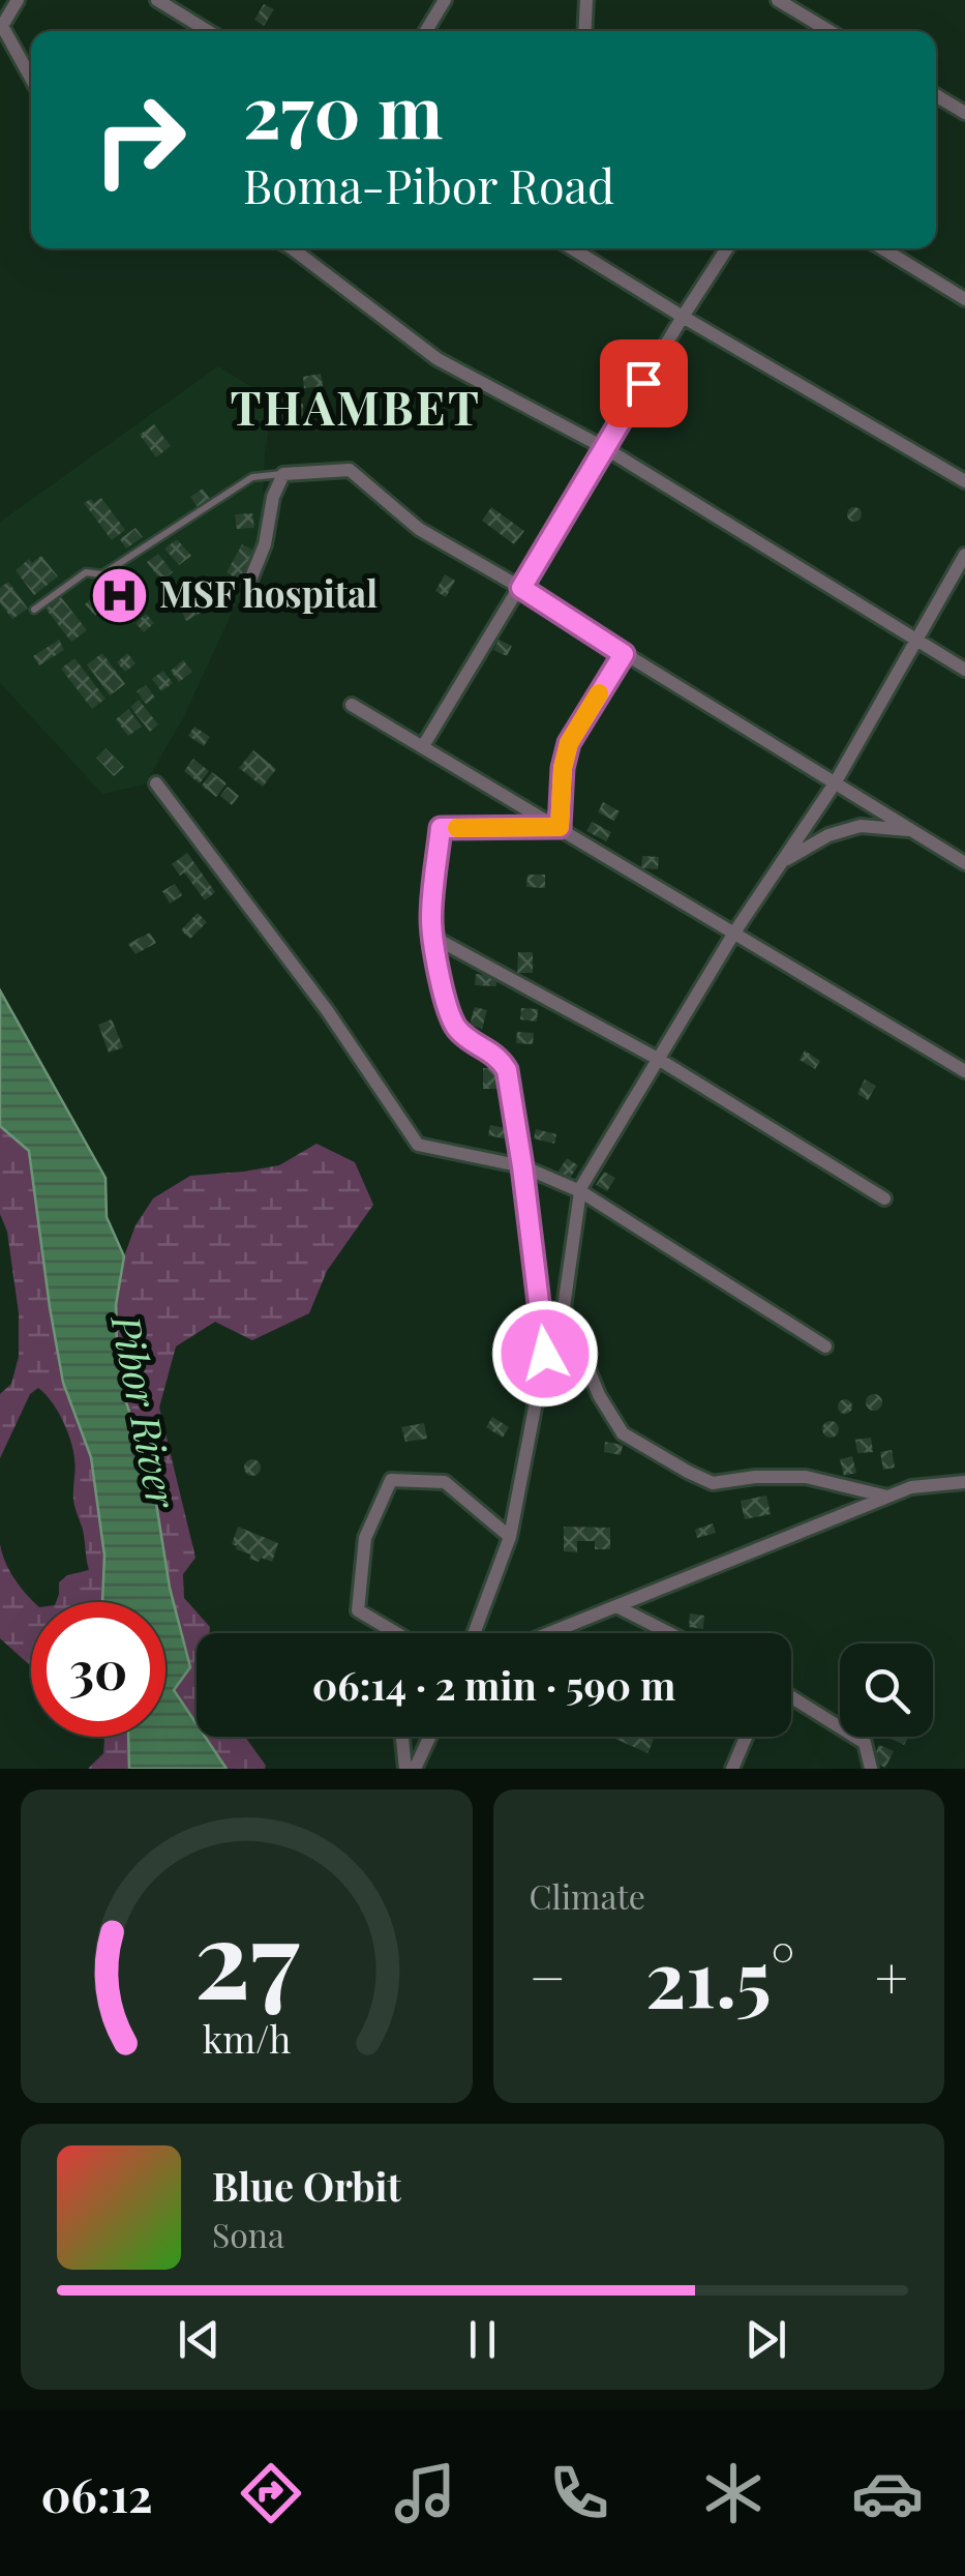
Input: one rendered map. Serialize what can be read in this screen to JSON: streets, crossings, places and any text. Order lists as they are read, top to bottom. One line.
{"districts":["THAMBET"],"water":["Pibor River"],"places":{"hospital":["MSF hospital"]},"page":{"turn":["270 m","Boma-Pibor Road"],"limit":"30","trip":"06:14 · 2 min · 590 m","tile":"Climate","heat":["−","21.5°","+"],"song":["Blue Orbit","Sona"],"tabs":"06:12","gauge":["27","km/h"]}}
